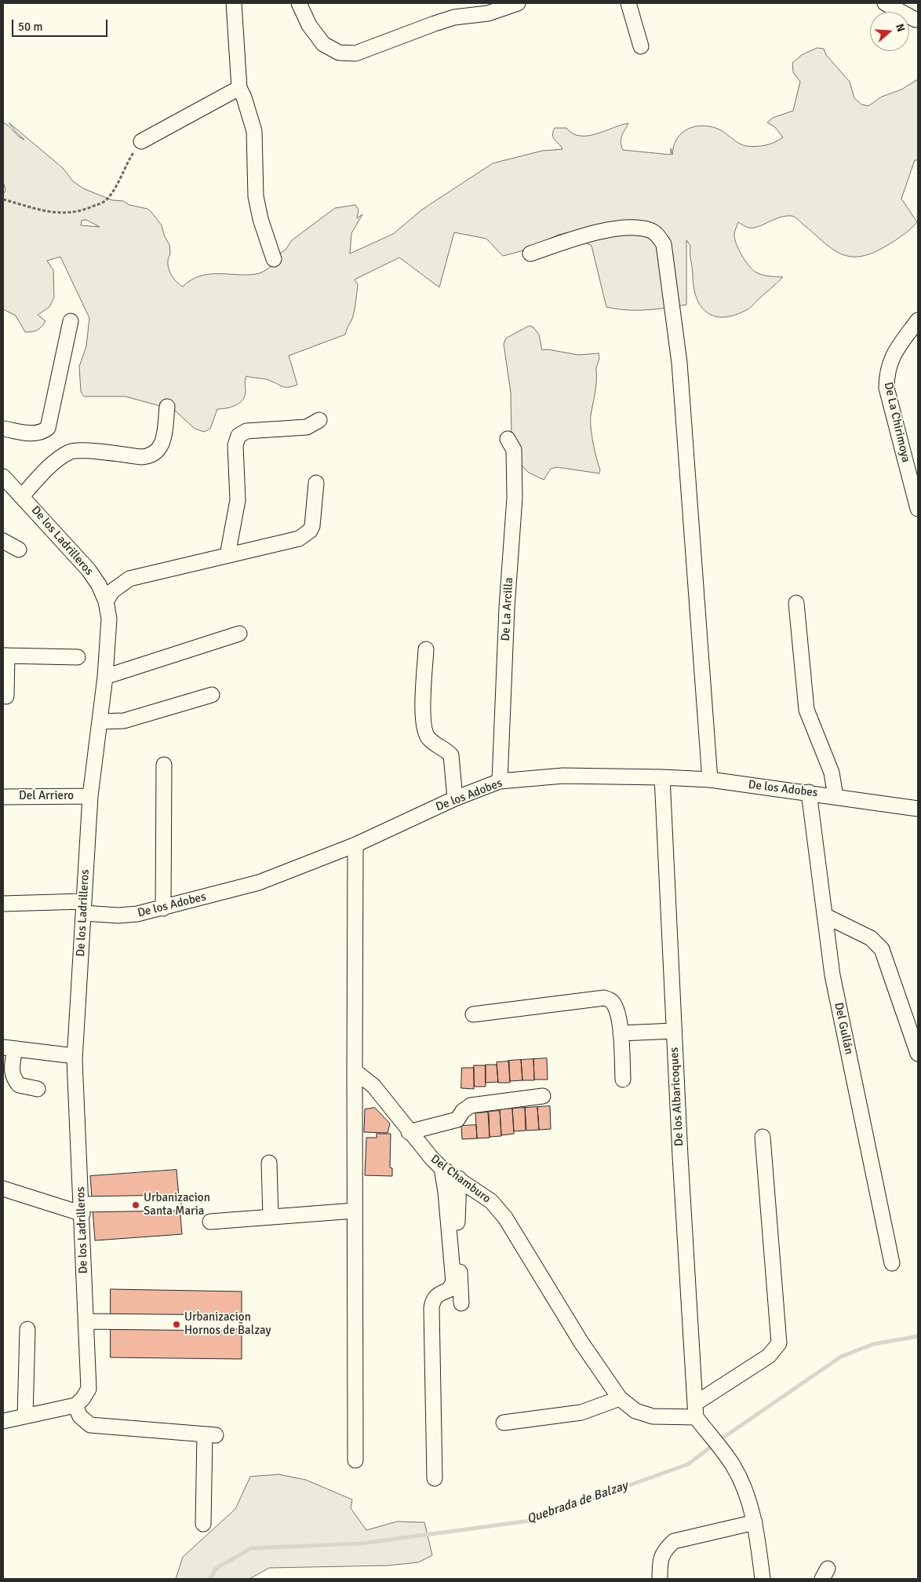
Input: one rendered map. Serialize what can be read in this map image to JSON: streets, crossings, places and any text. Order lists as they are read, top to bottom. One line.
{"streets":{"street":["De La Chirimoya","De los Ladrilleros","De La Arcilla","De los Adobes","Del Arriero","Del Gullán","De los Albaricoques","Del Chamburo"]},"crossings":[["De los Ladrilleros","De los Adobes"],["De los Ladrilleros","Del Arriero"],["De La Arcilla","De los Adobes"],["De los Adobes","Del Gullán"],["De los Adobes","De los Albaricoques"],["De los Albaricoques","Del Chamburo"]],"water":["Quebrada de Balzay"],"places":["Urbanizacion Santa Maria","Urbanizacion Hornos de Balzay"],"scale_bar":"50 m","north":"right"}
